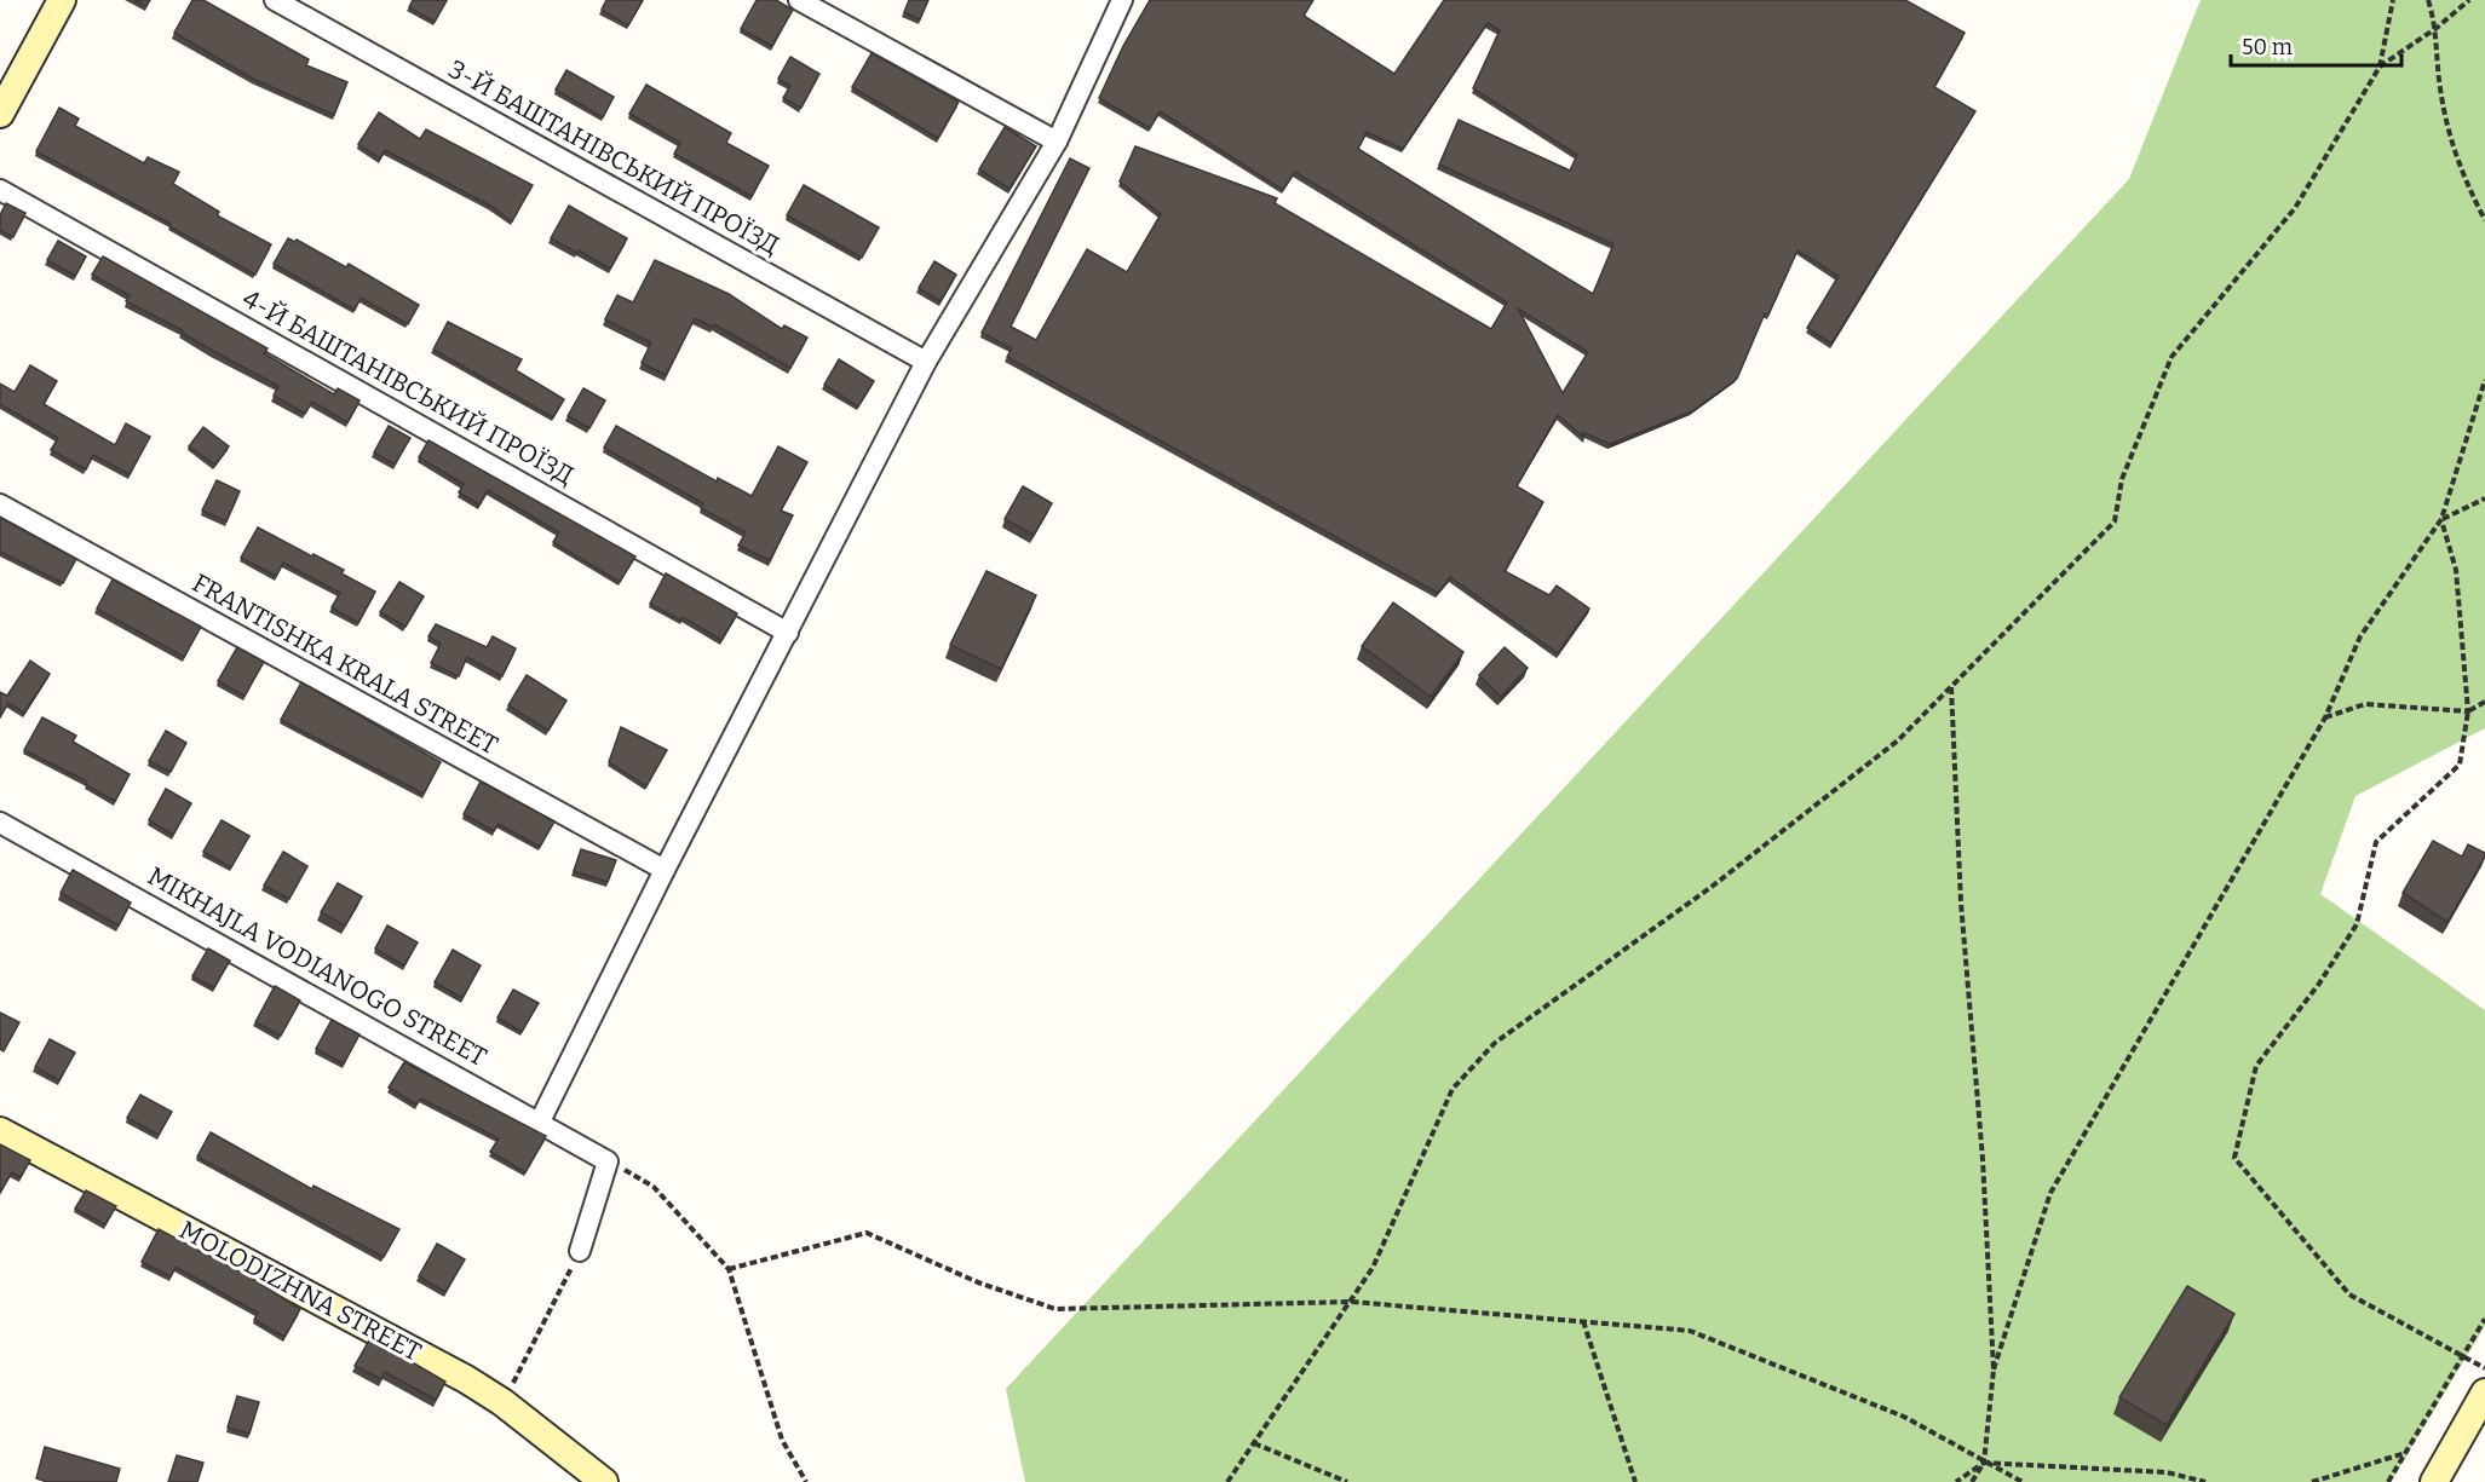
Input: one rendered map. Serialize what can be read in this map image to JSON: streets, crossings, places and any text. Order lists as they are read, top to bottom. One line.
{"streets":{"street":["3-Й БАШТАНІВСЬКИЙ ПРОЇЗД","4-Й БАШТАНІВСЬКИЙ ПРОЇЗД","FRANTISHKA KRALA STREET","MIKHAJLA VODIANOGO STREET","MOLODIZHNA STREET"]},"scale_bar":"50 m"}
